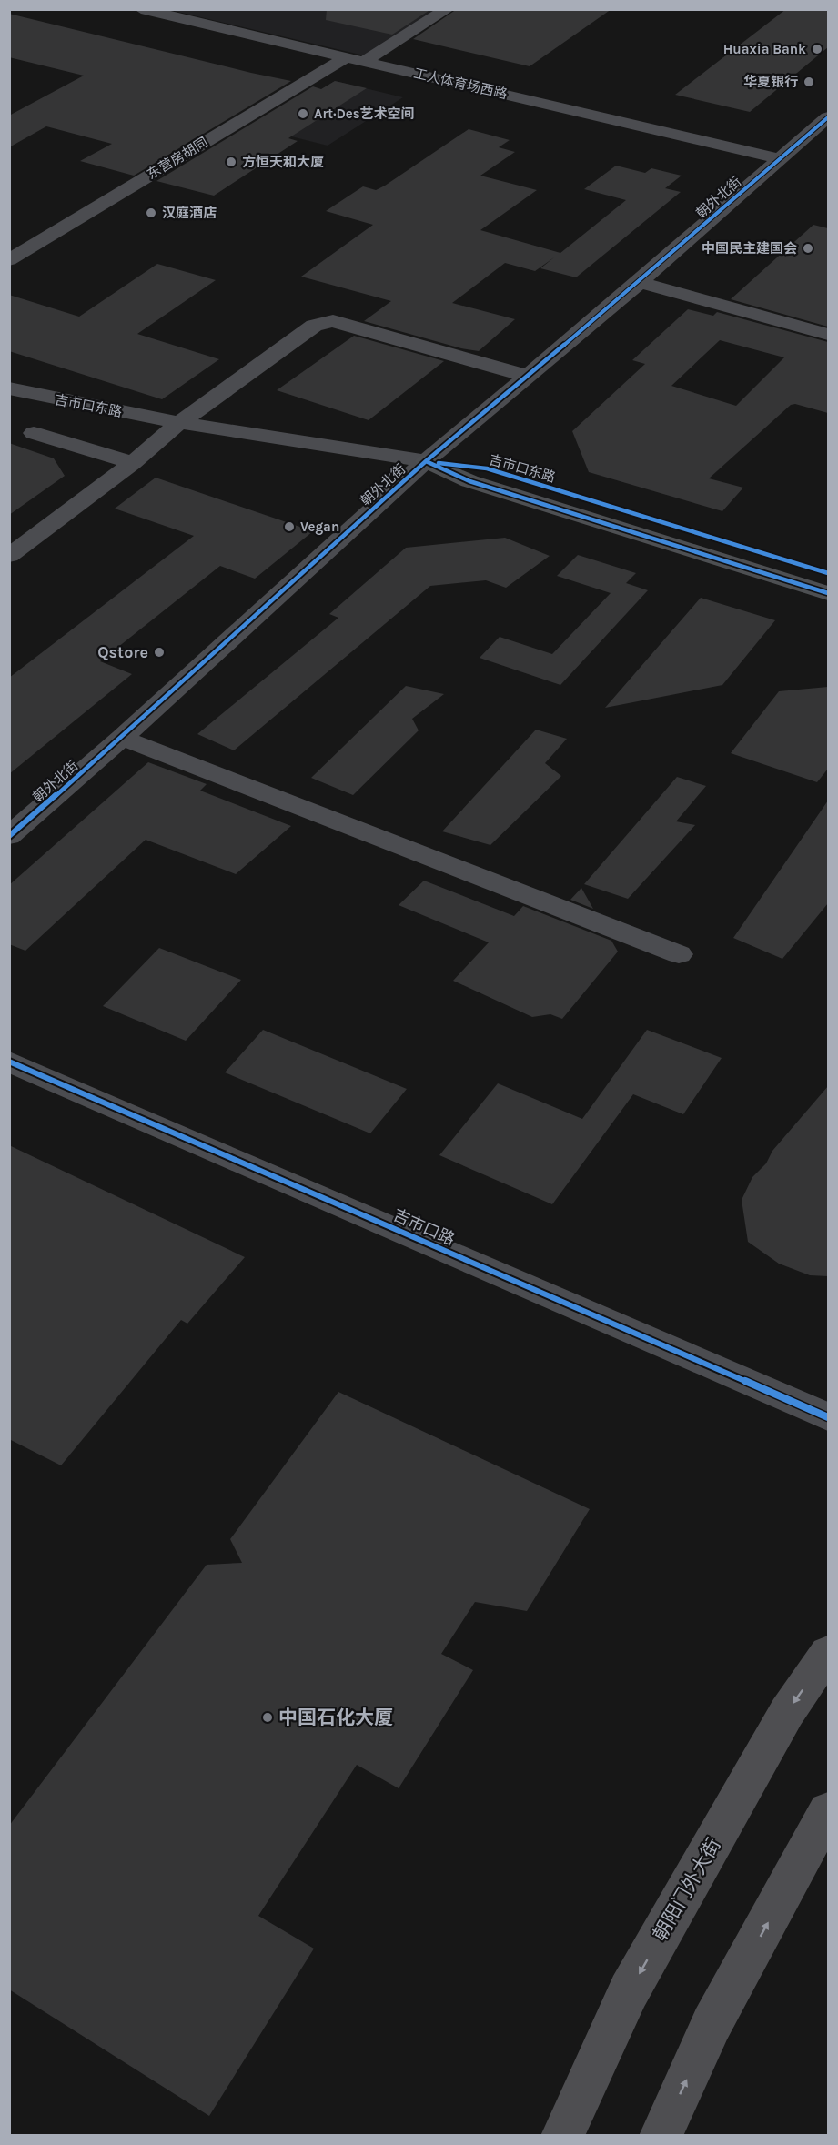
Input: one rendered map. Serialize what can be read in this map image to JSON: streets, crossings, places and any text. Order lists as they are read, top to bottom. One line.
{"streets":{"highway":["朝阳门外大街"],"main road":["吉市口东路"],"street":["工人体育场西路","东营房胡同","朝外北街","吉市口路"]},"crossings":[["工人体育场西路","东营房胡同"],["工人体育场西路","朝外北街"],["朝外北街","吉市口东路"]],"places":["Huaxia Bank","华夏银行","Art·Des艺术空间","方恒天和大厦","汉庭酒店","中国民主建国会","Vegan","Qstore","中国石化大厦"]}
